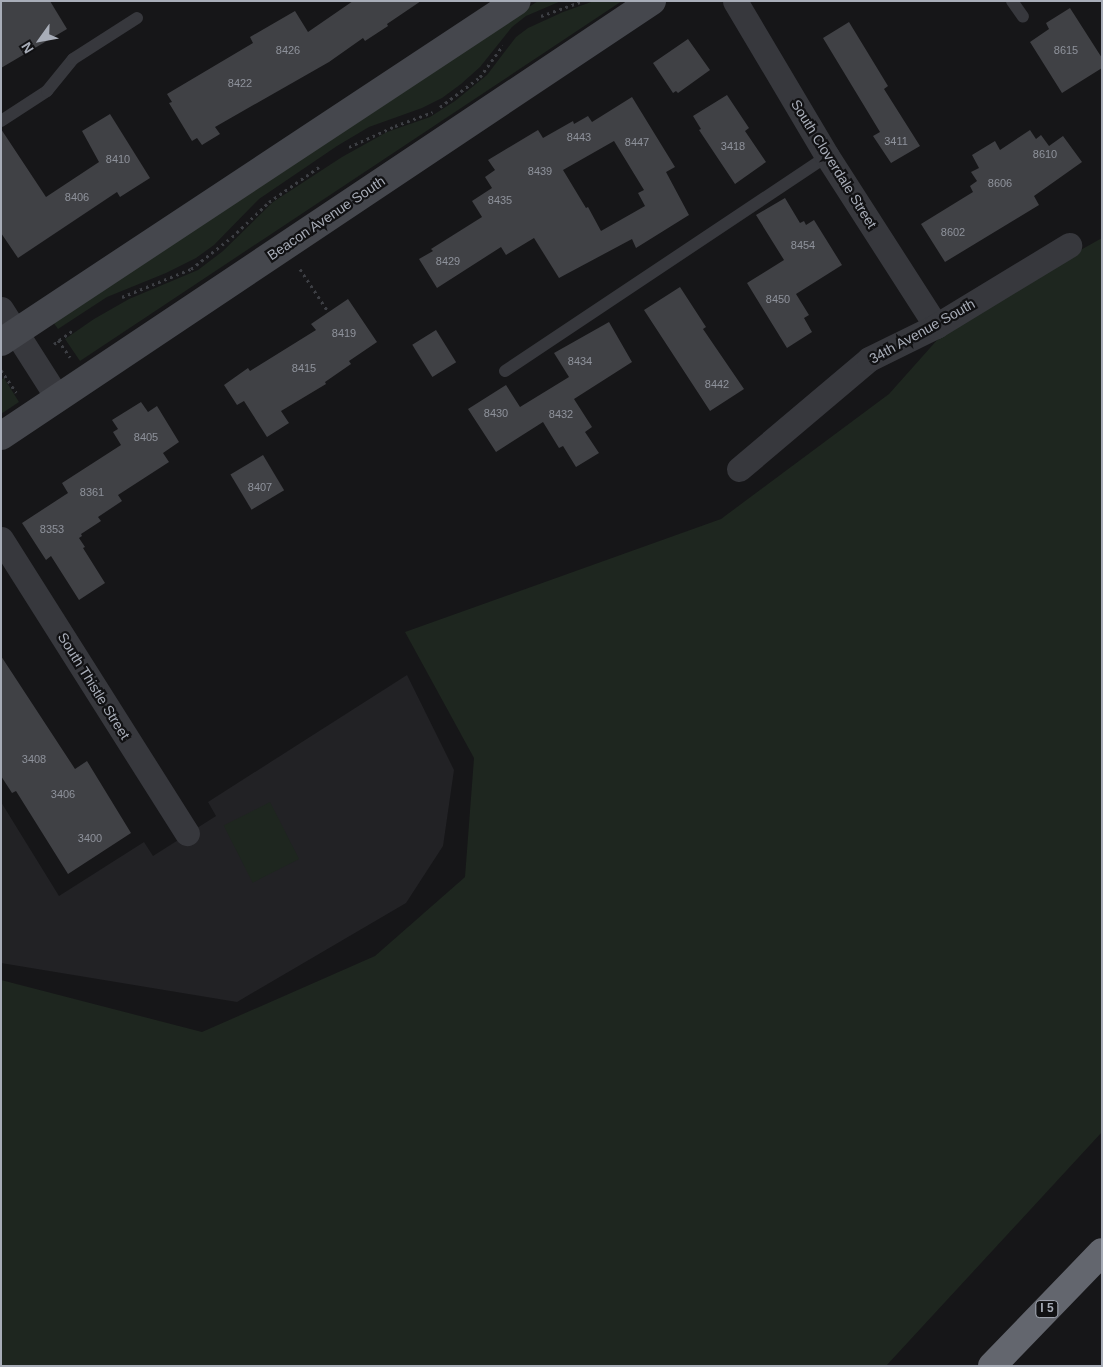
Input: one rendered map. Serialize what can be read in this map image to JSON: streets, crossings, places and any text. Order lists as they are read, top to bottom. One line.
{"streets":{"highway":["I 5"],"main road":["Beacon Avenue South"],"street":["South Cloverdale Street","34th Avenue South","South Thistle Street"]},"crossings":[["South Cloverdale Street","34th Avenue South"]],"house_numbers":["8426","8615","8422","8443","3411","8447","3418","8610","8410","8439","8606","8406","8435","8602","8454","8429","8450","8419","8434","8415","8442","8430","8432","8405","8407","8361","8353","3408","3406","3400"],"north":"bottom left"}
